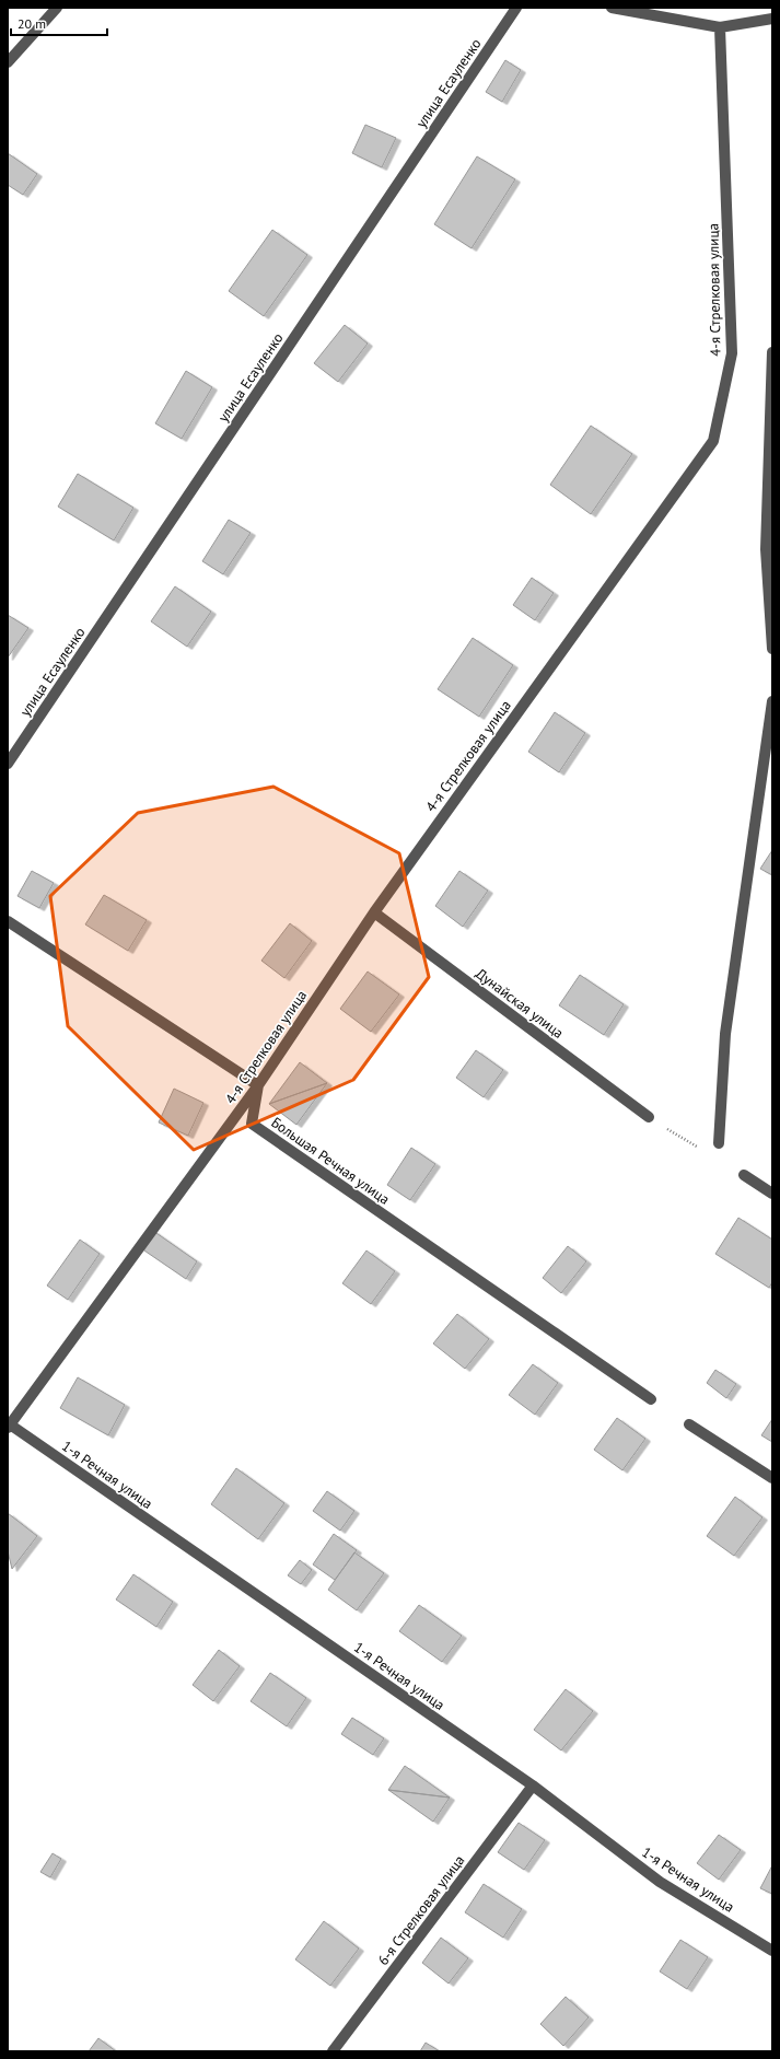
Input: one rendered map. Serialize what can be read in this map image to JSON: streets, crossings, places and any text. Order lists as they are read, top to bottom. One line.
{"streets":{"street":["улица Есауленко","4-я Стрелковая улица","Дунайская улица","Большая Речная улица","1-я Речная улица","6-я Стрелковая улица"]},"crossings":[["4-я Стрелковая улица","Дунайская улица"],["4-я Стрелковая улица","Большая Речная улица"],["4-я Стрелковая улица","1-я Речная улица"],["1-я Речная улица","6-я Стрелковая улица"]],"scale_bar":"20 m"}
